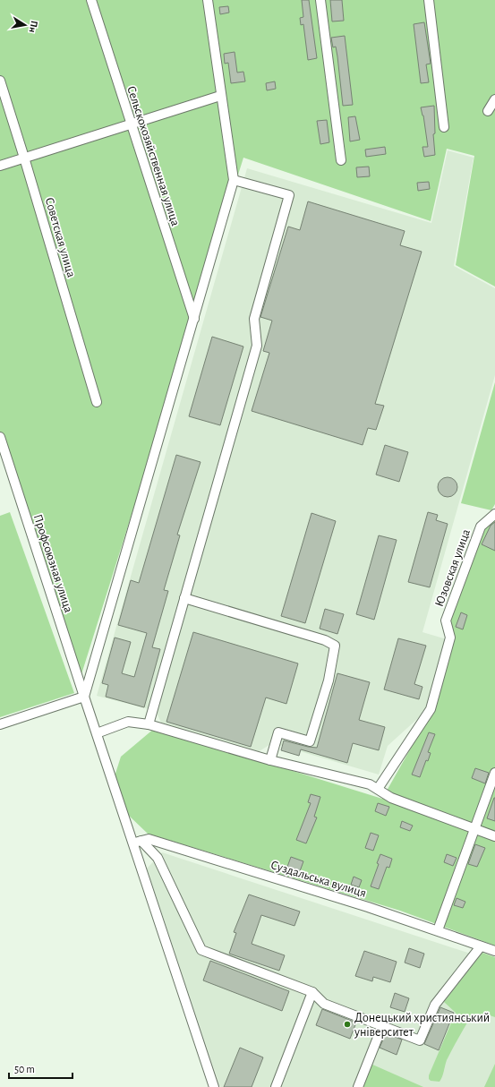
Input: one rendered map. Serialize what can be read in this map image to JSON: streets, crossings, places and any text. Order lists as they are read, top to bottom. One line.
{"streets":{"street":["Сельскохозяйственная улица","Советская улица","Профсоюзная улица","Юзовская улица","Суздальська вулиця"]},"crossings":[["Профсоюзная улица","Суздальська вулиця"]],"places":["Донецький християнський університет"],"scale_bar":"50 m","north":"right"}
